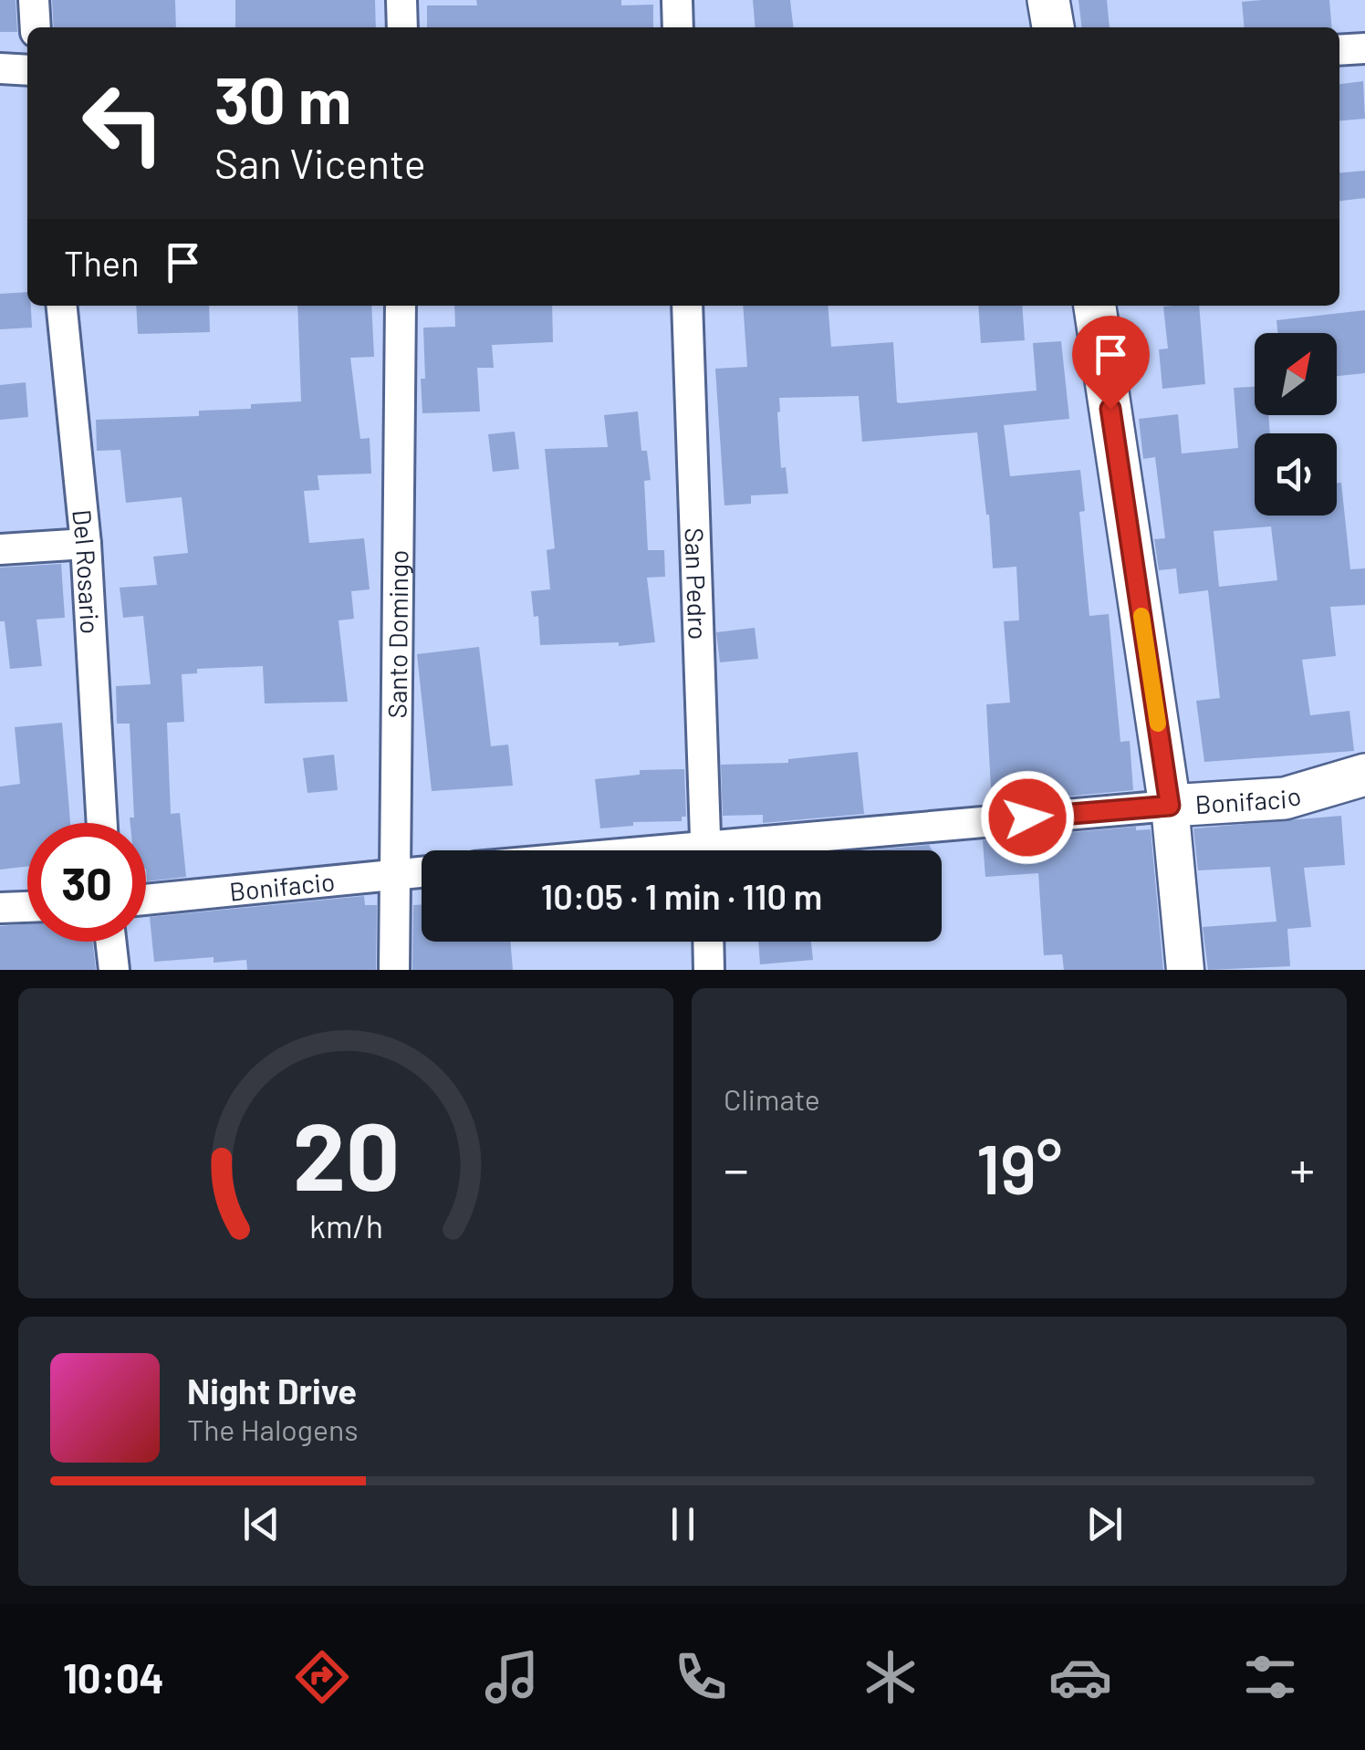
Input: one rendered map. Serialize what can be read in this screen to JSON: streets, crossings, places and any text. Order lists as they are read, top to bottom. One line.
{"streets":{"main road":["Bonifacio"],"street":["Del Rosario","San Pedro","Santo Domingo"]},"crossings":[["Santo Domingo","Bonifacio"]],"north":"top right","page":{"turn":["30 m","San Vicente"],"then":"Then","limit":"30","trip":"10:05 · 1 min · 110 m","tile":"Climate","heat":["−","19°","+"],"song":["Night Drive","The Halogens"],"tabs":"10:04","gauge":["20","km/h"]}}
